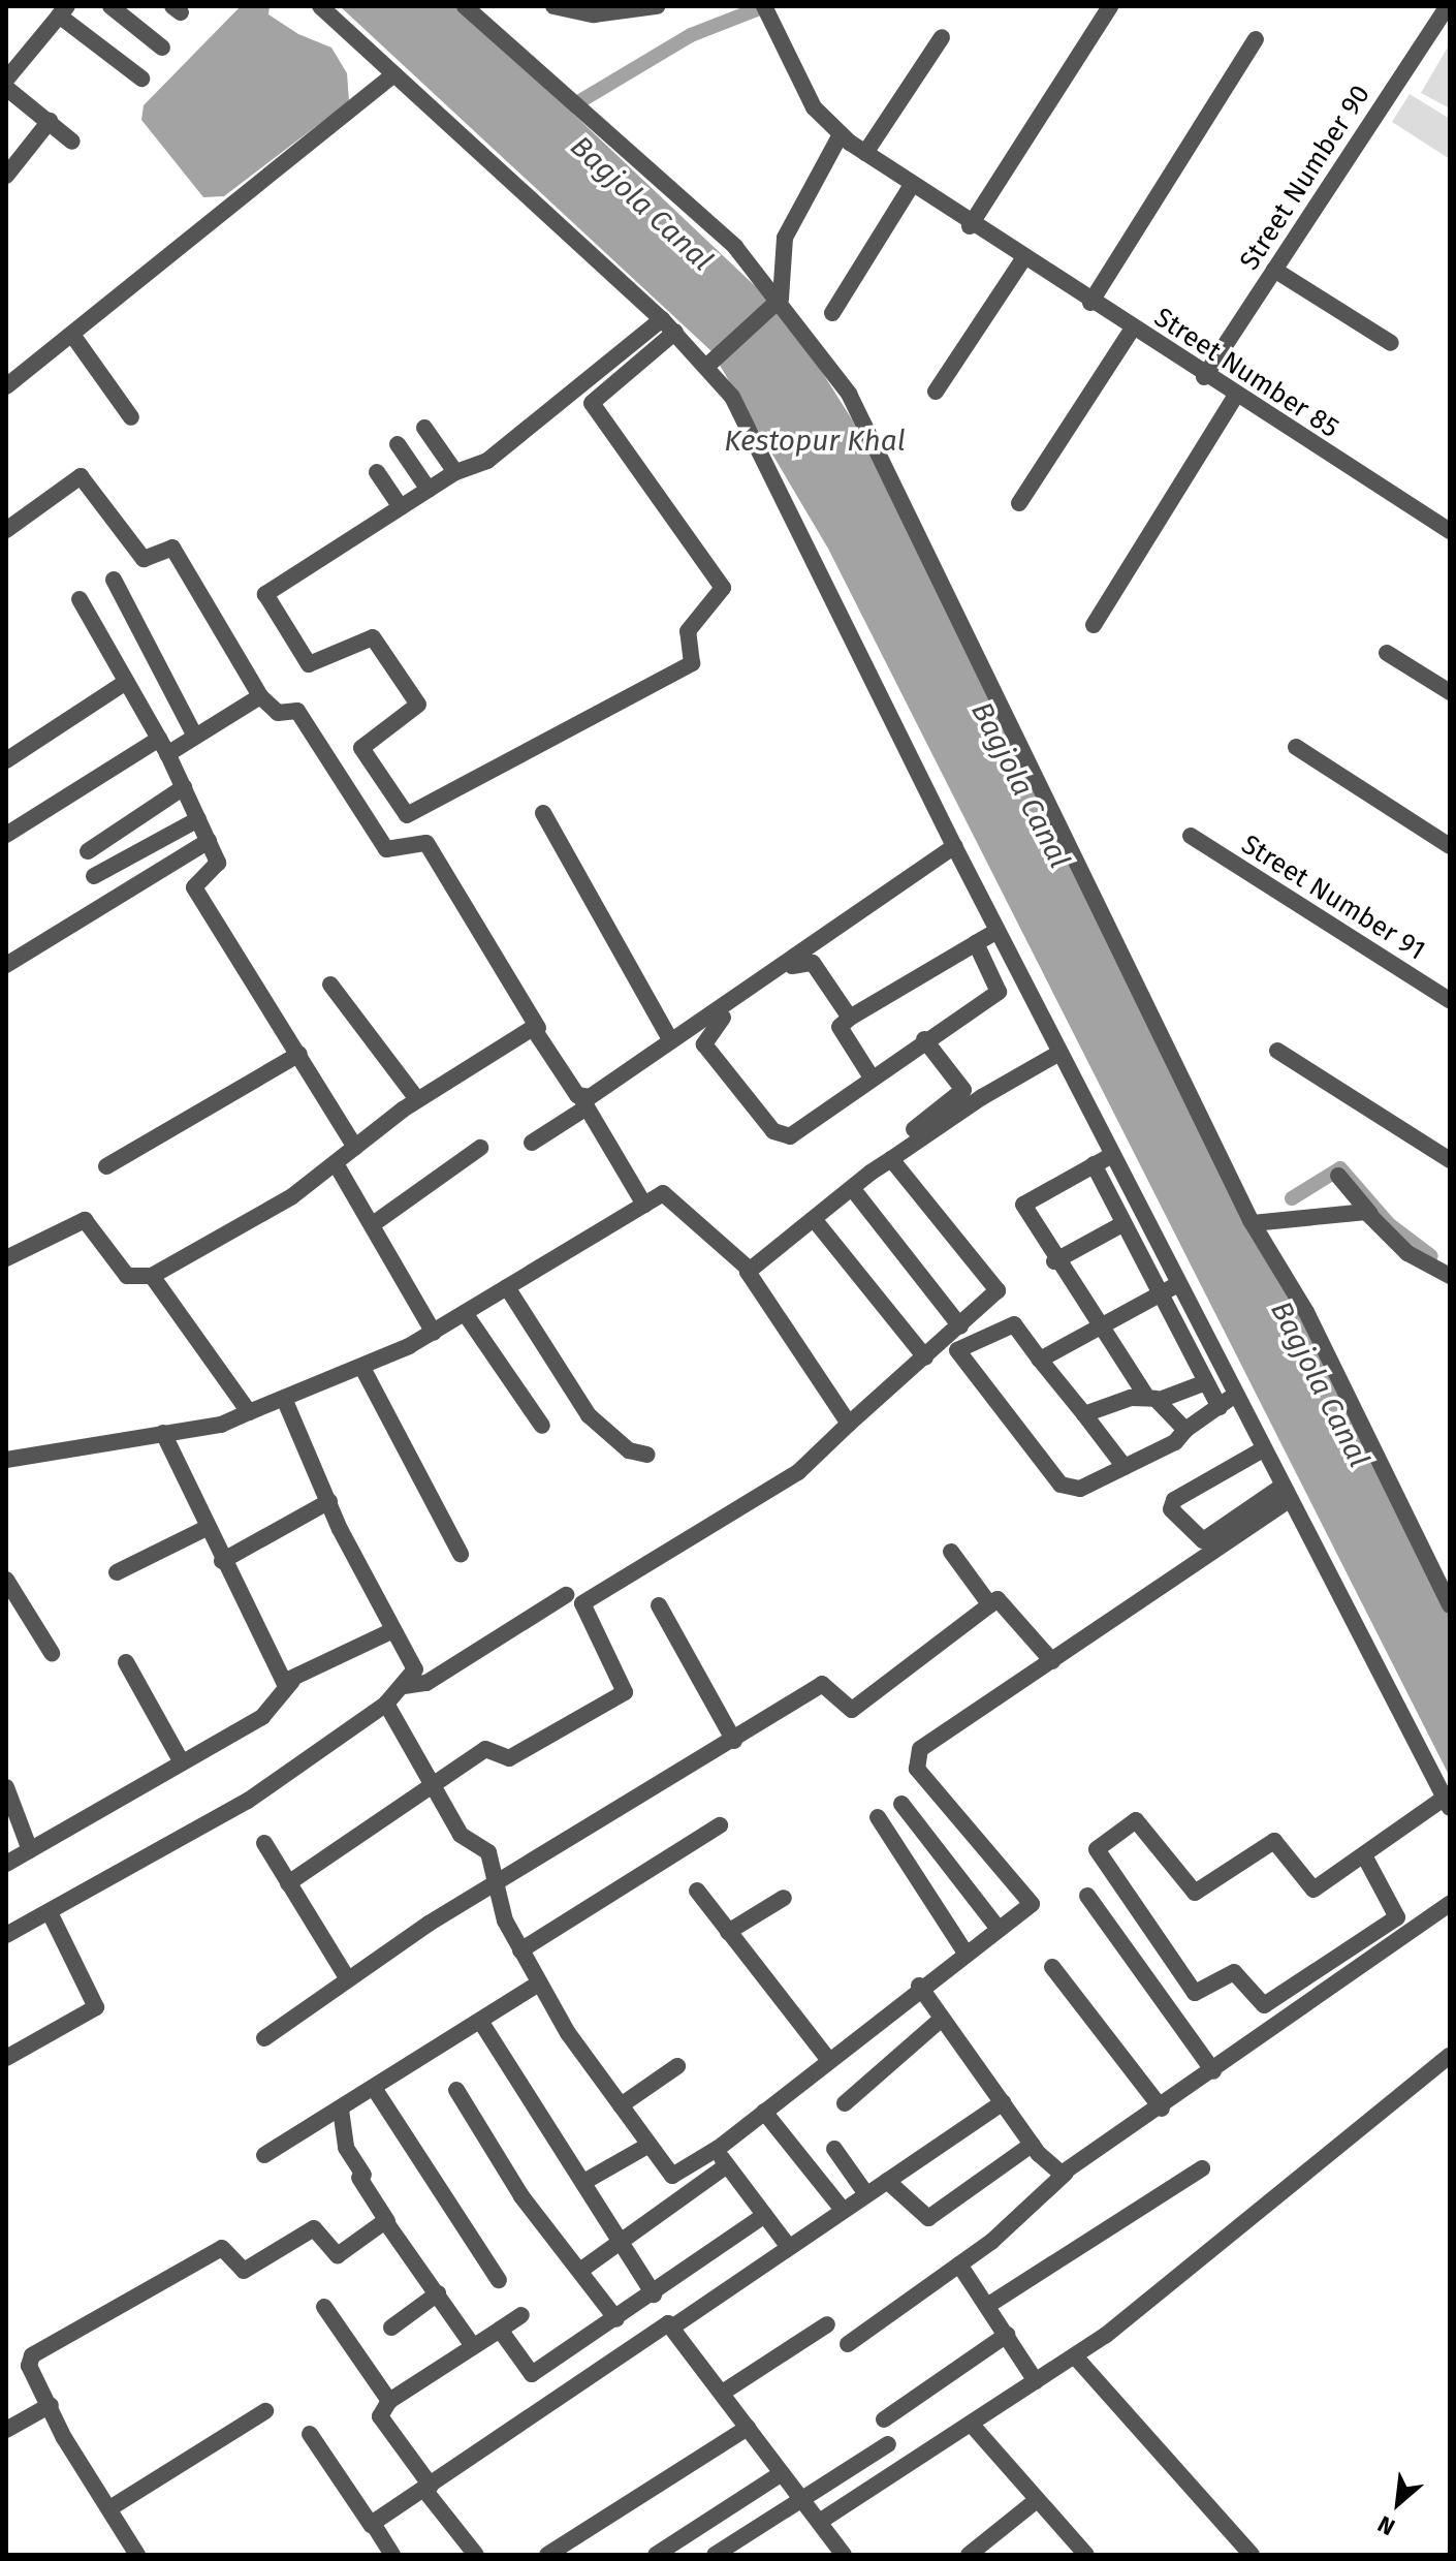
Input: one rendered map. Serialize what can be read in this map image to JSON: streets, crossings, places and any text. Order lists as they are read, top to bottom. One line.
{"streets":{"street":["Street Number 90","Street Number 85","Street Number 91"]},"crossings":[["Street Number 90","Street Number 85"]],"water":["Bagjola Canal","Kestopur Khal"],"north":"bottom left"}
